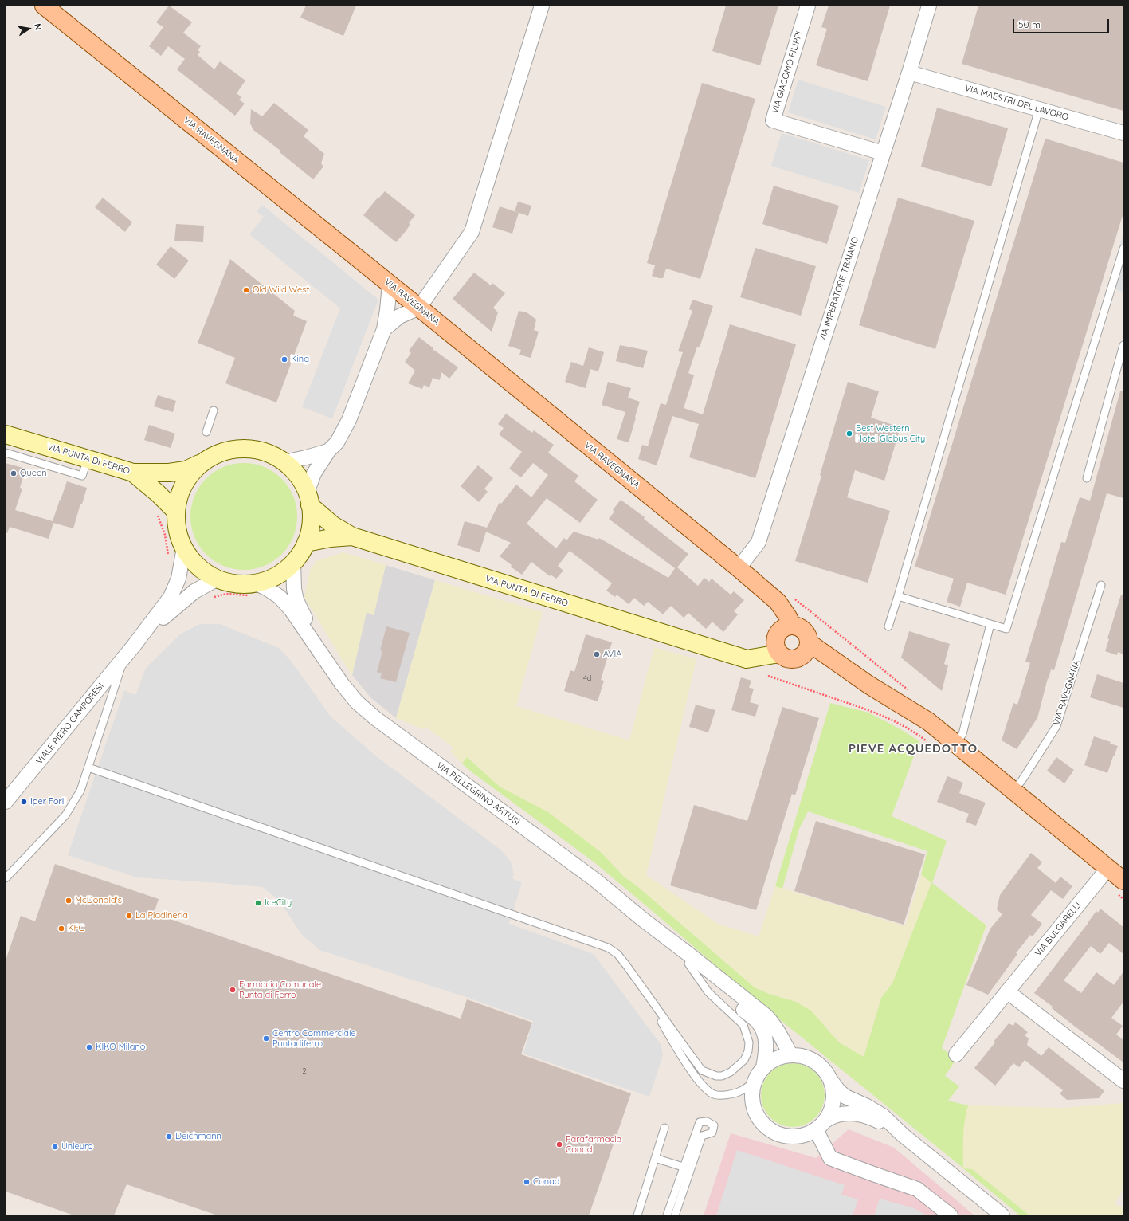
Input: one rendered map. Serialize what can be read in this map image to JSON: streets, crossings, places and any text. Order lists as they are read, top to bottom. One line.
{"streets":{"main road":["VIA RAVEGNANA"],"street":["VIA GIACOMO FILIPPI","VIA MAESTRI DEL LAVORO","VIA IMPERATORE TRAIANO","VIA PUNTA DI FERRO","VIALE PIERO CAMPORESI","VIA PELLEGRINO ARTUSI","VIA BULGARELLI"]},"crossings":[["VIA GIACOMO FILIPPI","VIA IMPERATORE TRAIANO"],["VIA MAESTRI DEL LAVORO","VIA IMPERATORE TRAIANO"],["VIA RAVEGNANA","VIA IMPERATORE TRAIANO"],["VIA RAVEGNANA","VIA PUNTA DI FERRO"]],"districts":["PIEVE ACQUEDOTTO"],"places":["Old Wild West","King","Best Western Hotel Globus City","Queen","AVIA","Iper Forli","McDonald's","IceCity","La Piadineria","KFC","Farmacia Comunale Punta di Ferro","Centro Commerciale Puntadiferro","KIKO Milano","Deichmann","Parafarmacia Conad","Unieuro","Conad"],"house_numbers":["4d","2"],"scale_bar":"50 m","north":"right"}
